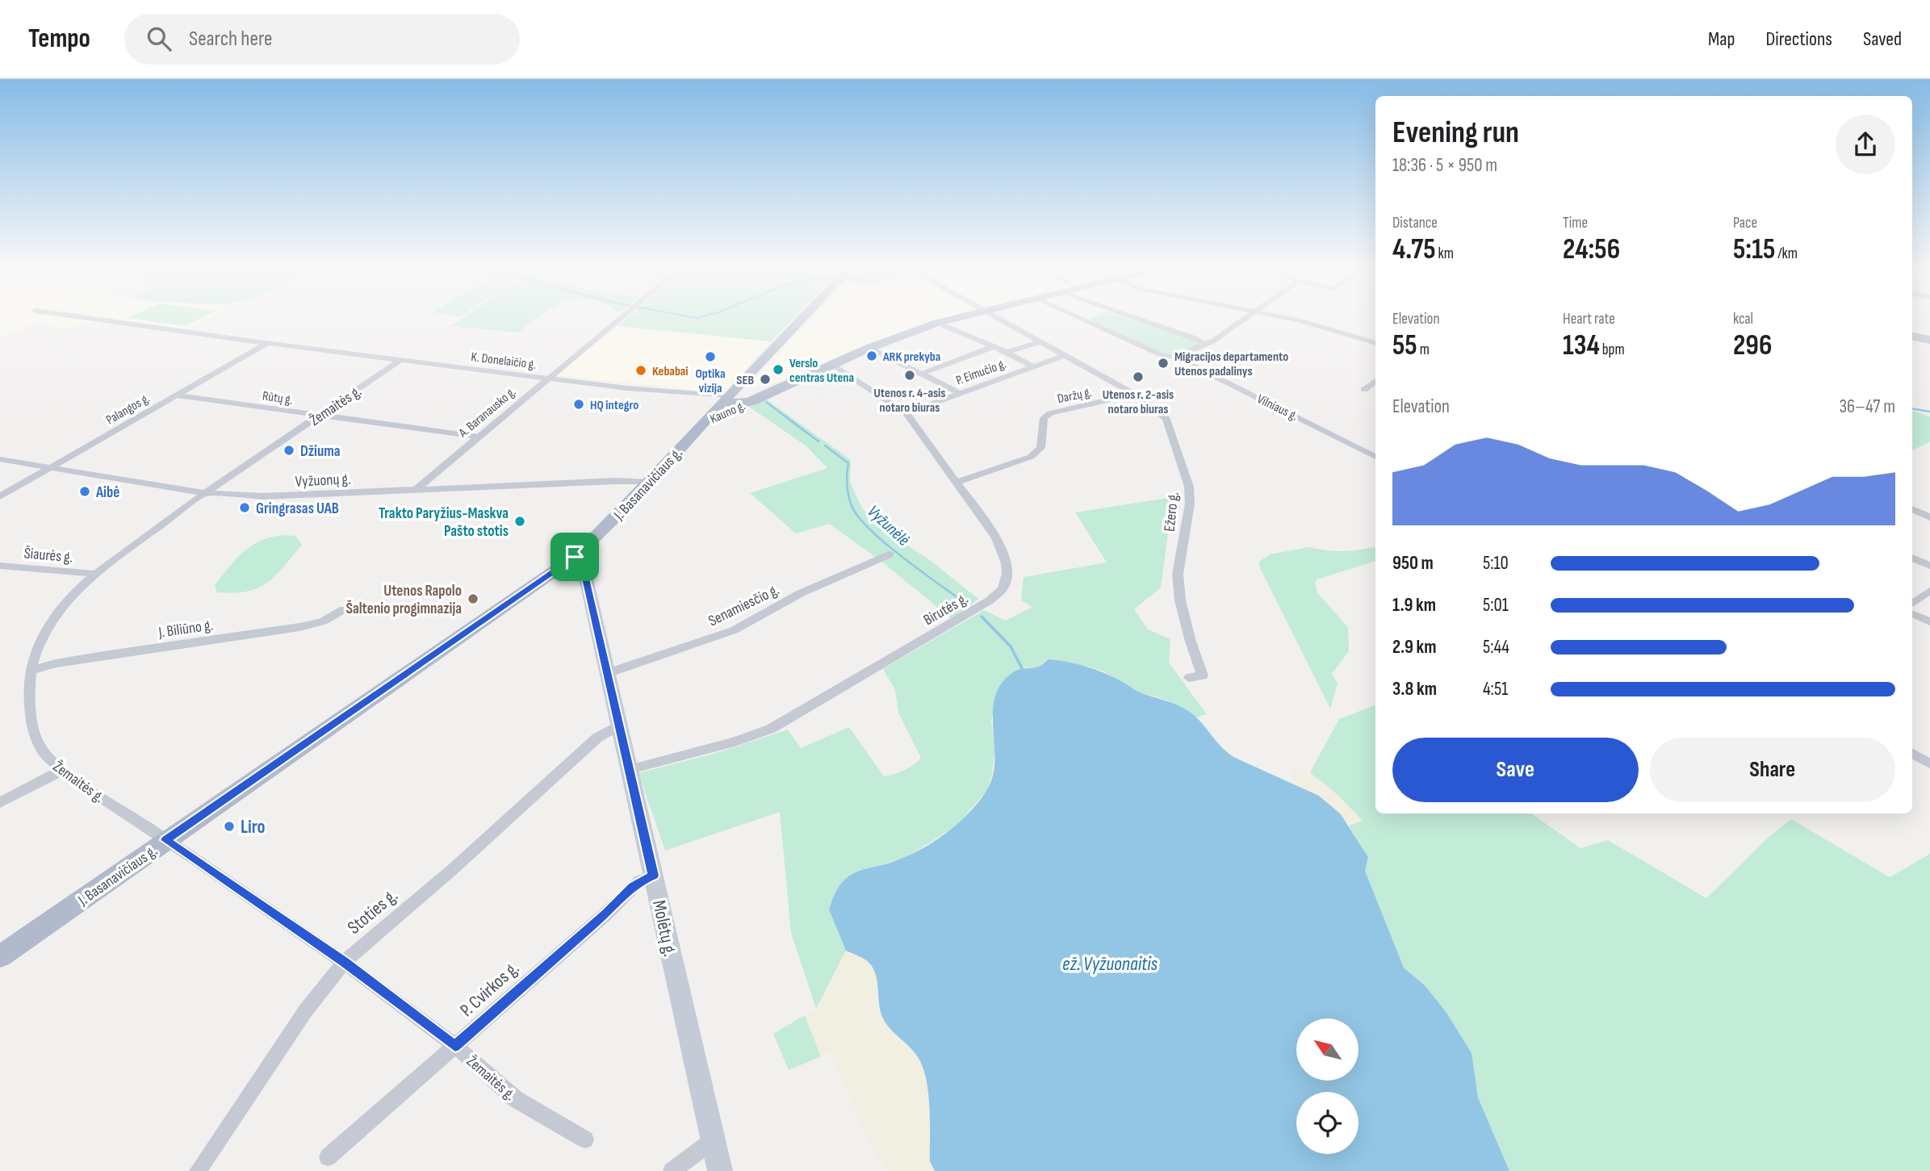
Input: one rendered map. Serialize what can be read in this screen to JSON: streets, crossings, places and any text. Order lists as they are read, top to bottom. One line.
{"streets":{"main road":["Kauno g.","J. Basanavičiaus g."],"street":["K. Donelaičio g.","P. Eimučio g.","Daržų g.","Rūtų g.","Žemaitės g.","Vilniaus g.","Palangos g.","A. Baranausko g.","Vyžuonų g.","Ežero g.","Šiaurės g.","Senamiesčio g.","Birutės g.","J. Biliūno g.","Stoties g.","Molėtų g.","P. Cvirkos g."]},"crossings":[["K. Donelaičio g.","Žemaitės g."],["K. Donelaičio g.","Palangos g."],["K. Donelaičio g.","A. Baranausko g."],["K. Donelaičio g.","Kauno g."],["K. Donelaičio g.","J. Basanavičiaus g."],["P. Eimučio g.","Ežero g."],["P. Eimučio g.","Birutės g."],["Daržų g.","Ežero g."],["Daržų g.","Birutės g."],["Rūtų g.","Žemaitės g."],["Rūtų g.","Palangos g."],["Rūtų g.","A. Baranausko g."],["Žemaitės g.","Vyžuonų g."],["Žemaitės g.","J. Basanavičiaus g."],["Žemaitės g.","Šiaurės g."],["Žemaitės g.","J. Biliūno g."],["Žemaitės g.","Stoties g."],["Žemaitės g.","P. Cvirkos g."],["Palangos g.","Vyžuonų g."],["A. Baranausko g.","Vyžuonų g."],["Kauno g.","J. Basanavičiaus g."],["Kauno g.","Birutės g."],["Vyžuonų g.","J. Basanavičiaus g."],["J. Basanavičiaus g.","Molėtų g."],["Senamiesčio g.","Molėtų g."],["Birutės g.","Molėtų g."],["Stoties g.","Molėtų g."],["Molėtų g.","P. Cvirkos g."]],"water":["Vyžunėlė","ež. Vyžuonaitis"],"places":["ARK prekyba","Optika vizija","Migracijos departamento Utenos padalinys","Verslo centras Utena","Kebabai","Utenos r. 4-asis notaro biuras","Utenos r. 2-asis notaro biuras","SEB","HQ integro","Džiuma","Aibė","Gringrasas UAB","Trakto Paryžius-Maskva Pašto stotis","Utenos Rapolo Šaltenio progimnazija","Liro"],"north":"top left","page":{"header":"Tempo","search":"Search here","nav":["Map","Directions","Saved"],"heading":["Evening run","18:36 · 5 × 950 m"],"stats":[["Distance","4.75 km"],["Time","24:56"],["Pace","5:15 /km"],["Elevation","55 m"],["Heart rate","134 bpm"],["kcal","296"]],"chart":["Elevation","36–47 m"],"list":[{"name":"950 m","note":"5:10"},{"name":"1.9 km","note":"5:01"},{"name":"2.9 km","note":"5:44"},{"name":"3.8 km","note":"4:51"}],"buttons":["Save","Share"]}}
